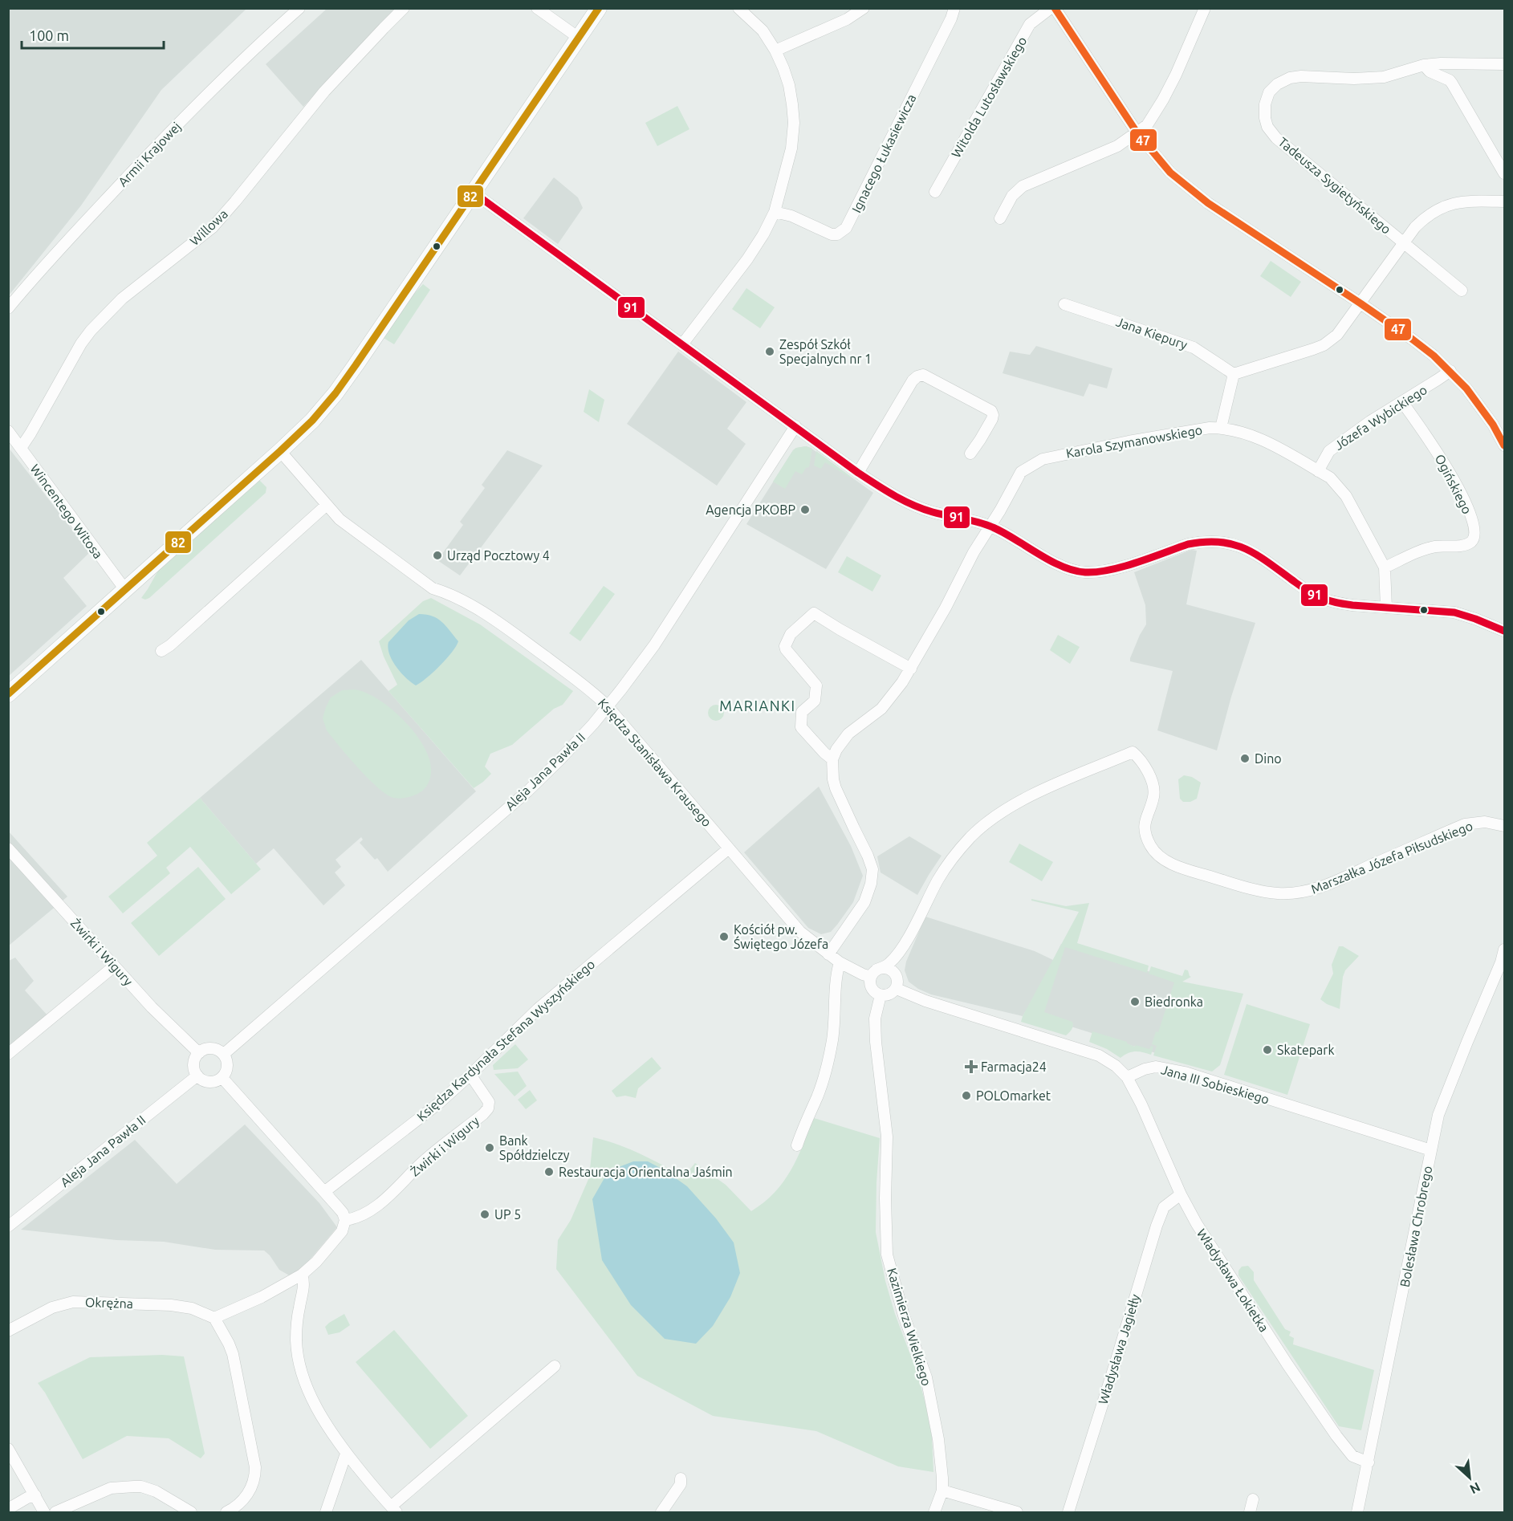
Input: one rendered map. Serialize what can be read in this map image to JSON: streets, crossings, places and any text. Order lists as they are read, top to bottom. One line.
{"streets":{"street":["Witolda Lutosławskiego","Ignacego Łukasiewicza","Armii Krajowej","Tadeusza Sygietyńskiego","Willowa","Jana Kiepury","Józefa Wybickiego","Karola Szymanowskiego","Ogińskiego","Wincentego Witosa","Księdza Stanisława Krausego","Aleja Jana Pawła II","Marszałka Józefa Piłsudskiego","Żwirki i Wigury","Księdza Kardynała Stefana Wyszyńskiego","Jana III Sobieskiego","Bolesława Chrobrego","Władysława Łokietka","Okrężna","Kazimierza Wielkiego","Władysława Jagiełły"]},"crossings":[["Willowa","Wincentego Witosa"],["Józefa Wybickiego","Karola Szymanowskiego"],["Józefa Wybickiego","Ogińskiego"],["Karola Szymanowskiego","Ogińskiego"],["Księdza Stanisława Krausego","Aleja Jana Pawła II"],["Księdza Stanisława Krausego","Księdza Kardynała Stefana Wyszyńskiego"],["Aleja Jana Pawła II","Żwirki i Wigury"],["Marszałka Józefa Piłsudskiego","Kazimierza Wielkiego"],["Żwirki i Wigury","Księdza Kardynała Stefana Wyszyńskiego"],["Jana III Sobieskiego","Bolesława Chrobrego"],["Jana III Sobieskiego","Władysława Łokietka"],["Bolesława Chrobrego","Władysława Łokietka"],["Władysława Łokietka","Władysława Jagiełły"]],"districts":["MARIANKI"],"places":{"other":["Zespół Szkół Specjalnych nr 1","Agencja PKOBP","Urząd Pocztowy 4","Dino","Kościół pw. Świętego Józefa","Biedronka","Skatepark","POLOmarket","Bank Spółdzielczy","Restauracja Orientalna Jaśmin","UP 5"],"health":["Farmacja24"]},"lines":["transit line 82","transit line 47","transit line 91"],"scale_bar":"100 m","north":"bottom right"}
